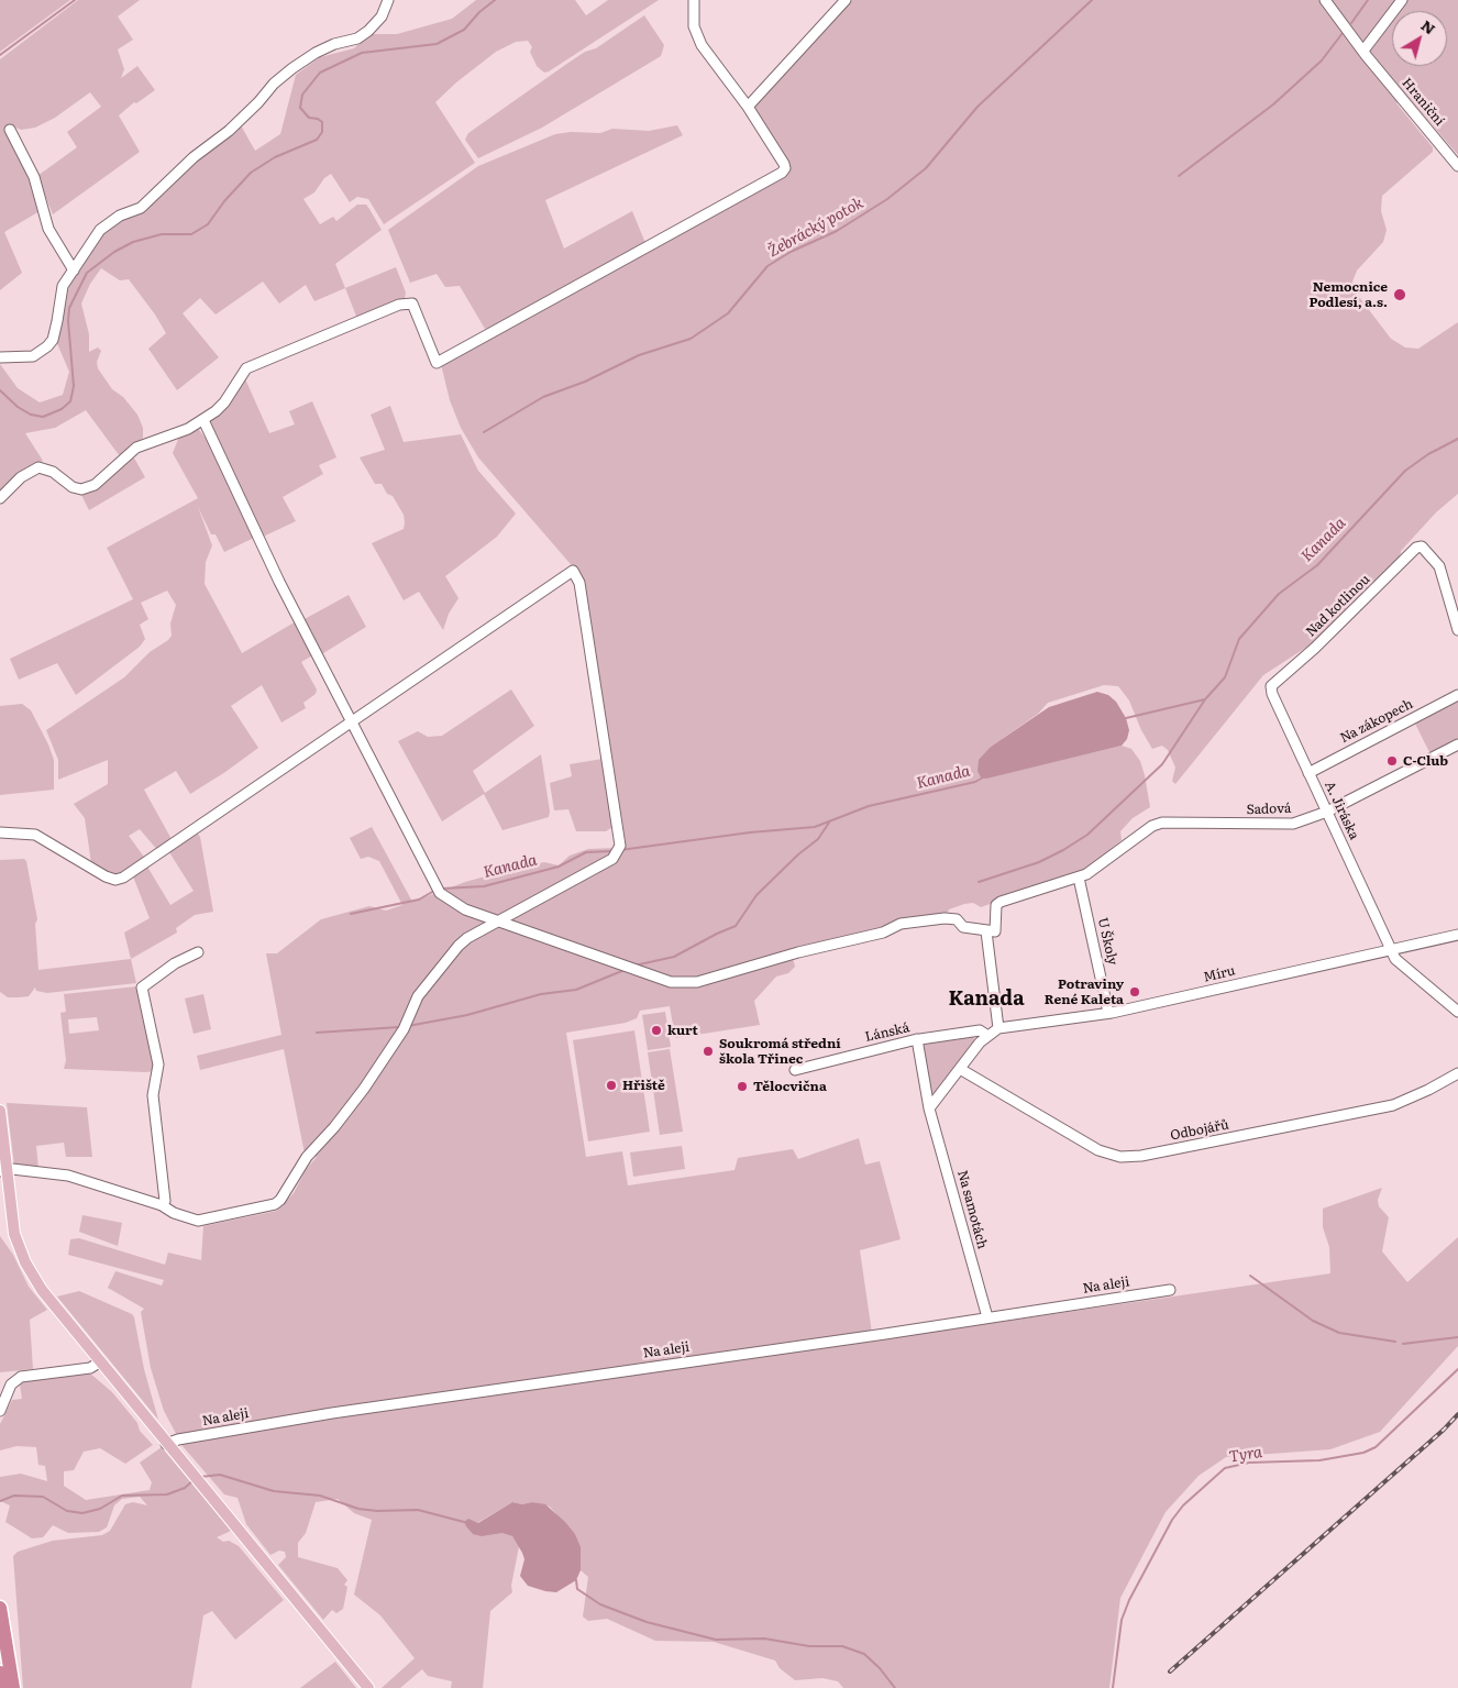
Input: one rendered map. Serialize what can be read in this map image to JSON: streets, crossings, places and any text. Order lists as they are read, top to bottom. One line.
{"streets":{"street":["Hraniční","Nad kotlinou","Na zákopech","Sadová","A. Jiráska","U Školy","Míru","Lánská","Odbojářů","Na samotách","Na aleji"]},"crossings":[["Nad kotlinou","A. Jiráska"],["Na zákopech","A. Jiráska"],["Sadová","A. Jiráska"],["Sadová","U Školy"],["A. Jiráska","Míru"],["U Školy","Míru"],["Míru","Lánská"],["Lánská","Na samotách"],["Na samotách","Na aleji"]],"districts":["Kanada"],"water":["Žebrácký potok","Kanada","Tyra"],"places":["Nemocnice Podlesí, a.s.","C-Club","Potraviny René Kaleta","kurt","Soukromá střední škola Třinec","Hřiště","Tělocvična"],"north":"top right"}
